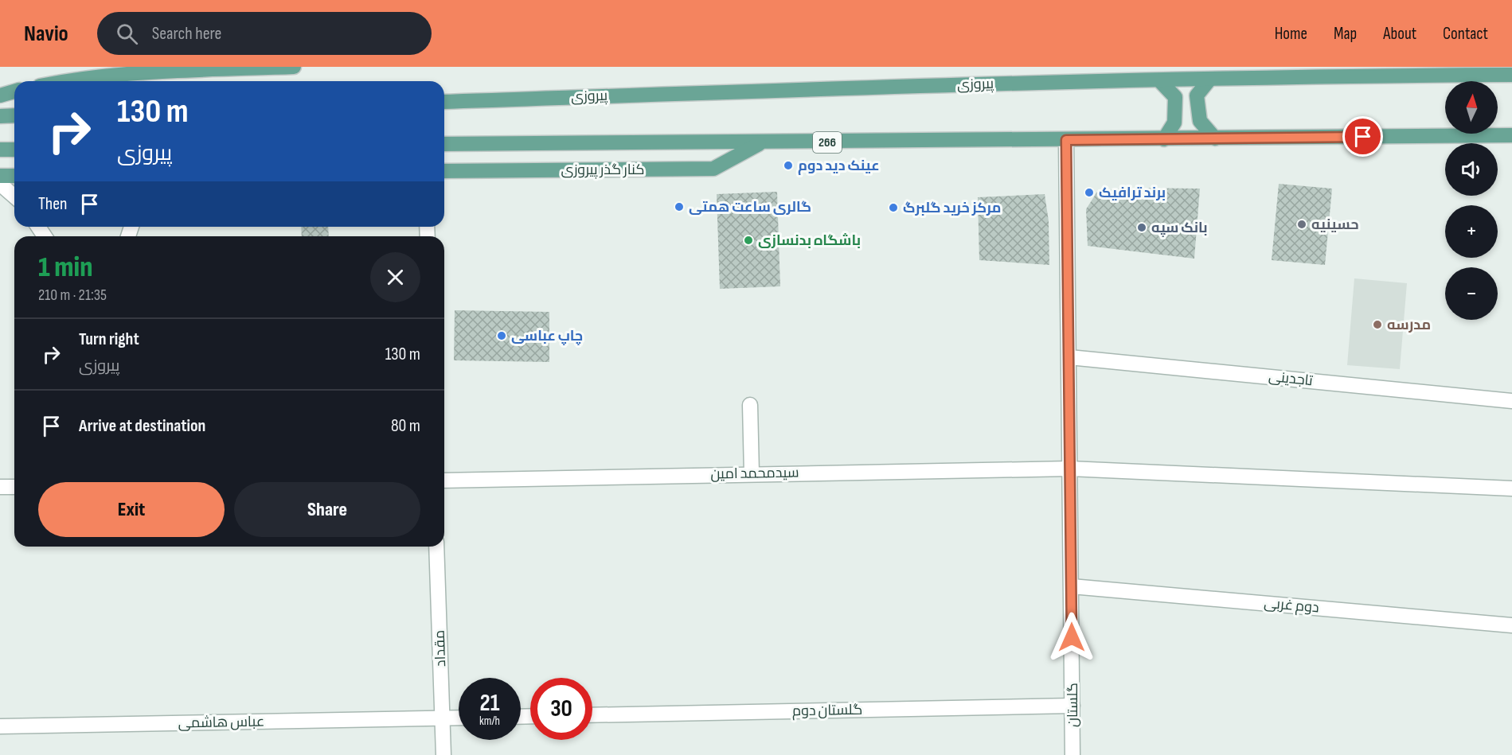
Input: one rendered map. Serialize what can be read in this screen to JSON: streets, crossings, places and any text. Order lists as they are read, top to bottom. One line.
{"streets":{"main road":["پیروزی","266","کنار گذر پیروزی"],"street":["تاجدینی","سیدمحمد امین","دوم غربی","مقداد","گلستان","گلستان دوم","عباس هاشمی"]},"crossings":[["266","کنار گذر پیروزی"],["266","گلستان"],["تاجدینی","گلستان"],["سیدمحمد امین","گلستان"],["دوم غربی","گلستان"],["مقداد","عباس هاشمی"],["گلستان","گلستان دوم"]],"places":["عینک دید دوم","برند ترافیک","گالری ساعت همتی","مرکز خرید گلبرگ","حسینیه","بانک سپه","باشگاه بدنسازی","مدرسه","چاپ عباسی"],"north":"top","page":{"header":"Navio","search":"Search here","nav":["Home","Map","About","Contact"],"map_buttons":["+","−"],"turn":["130 m","پیروزی"],"then":"Then","heading":["1 min","210 m · 21:35"],"list":[{"name":"Turn right","note":"پیروزی","value":"130 m"},{"name":"Arrive at destination","value":"80 m"}],"buttons":["Exit","Share"],"speed":"21 km/h","limit":"30"}}
